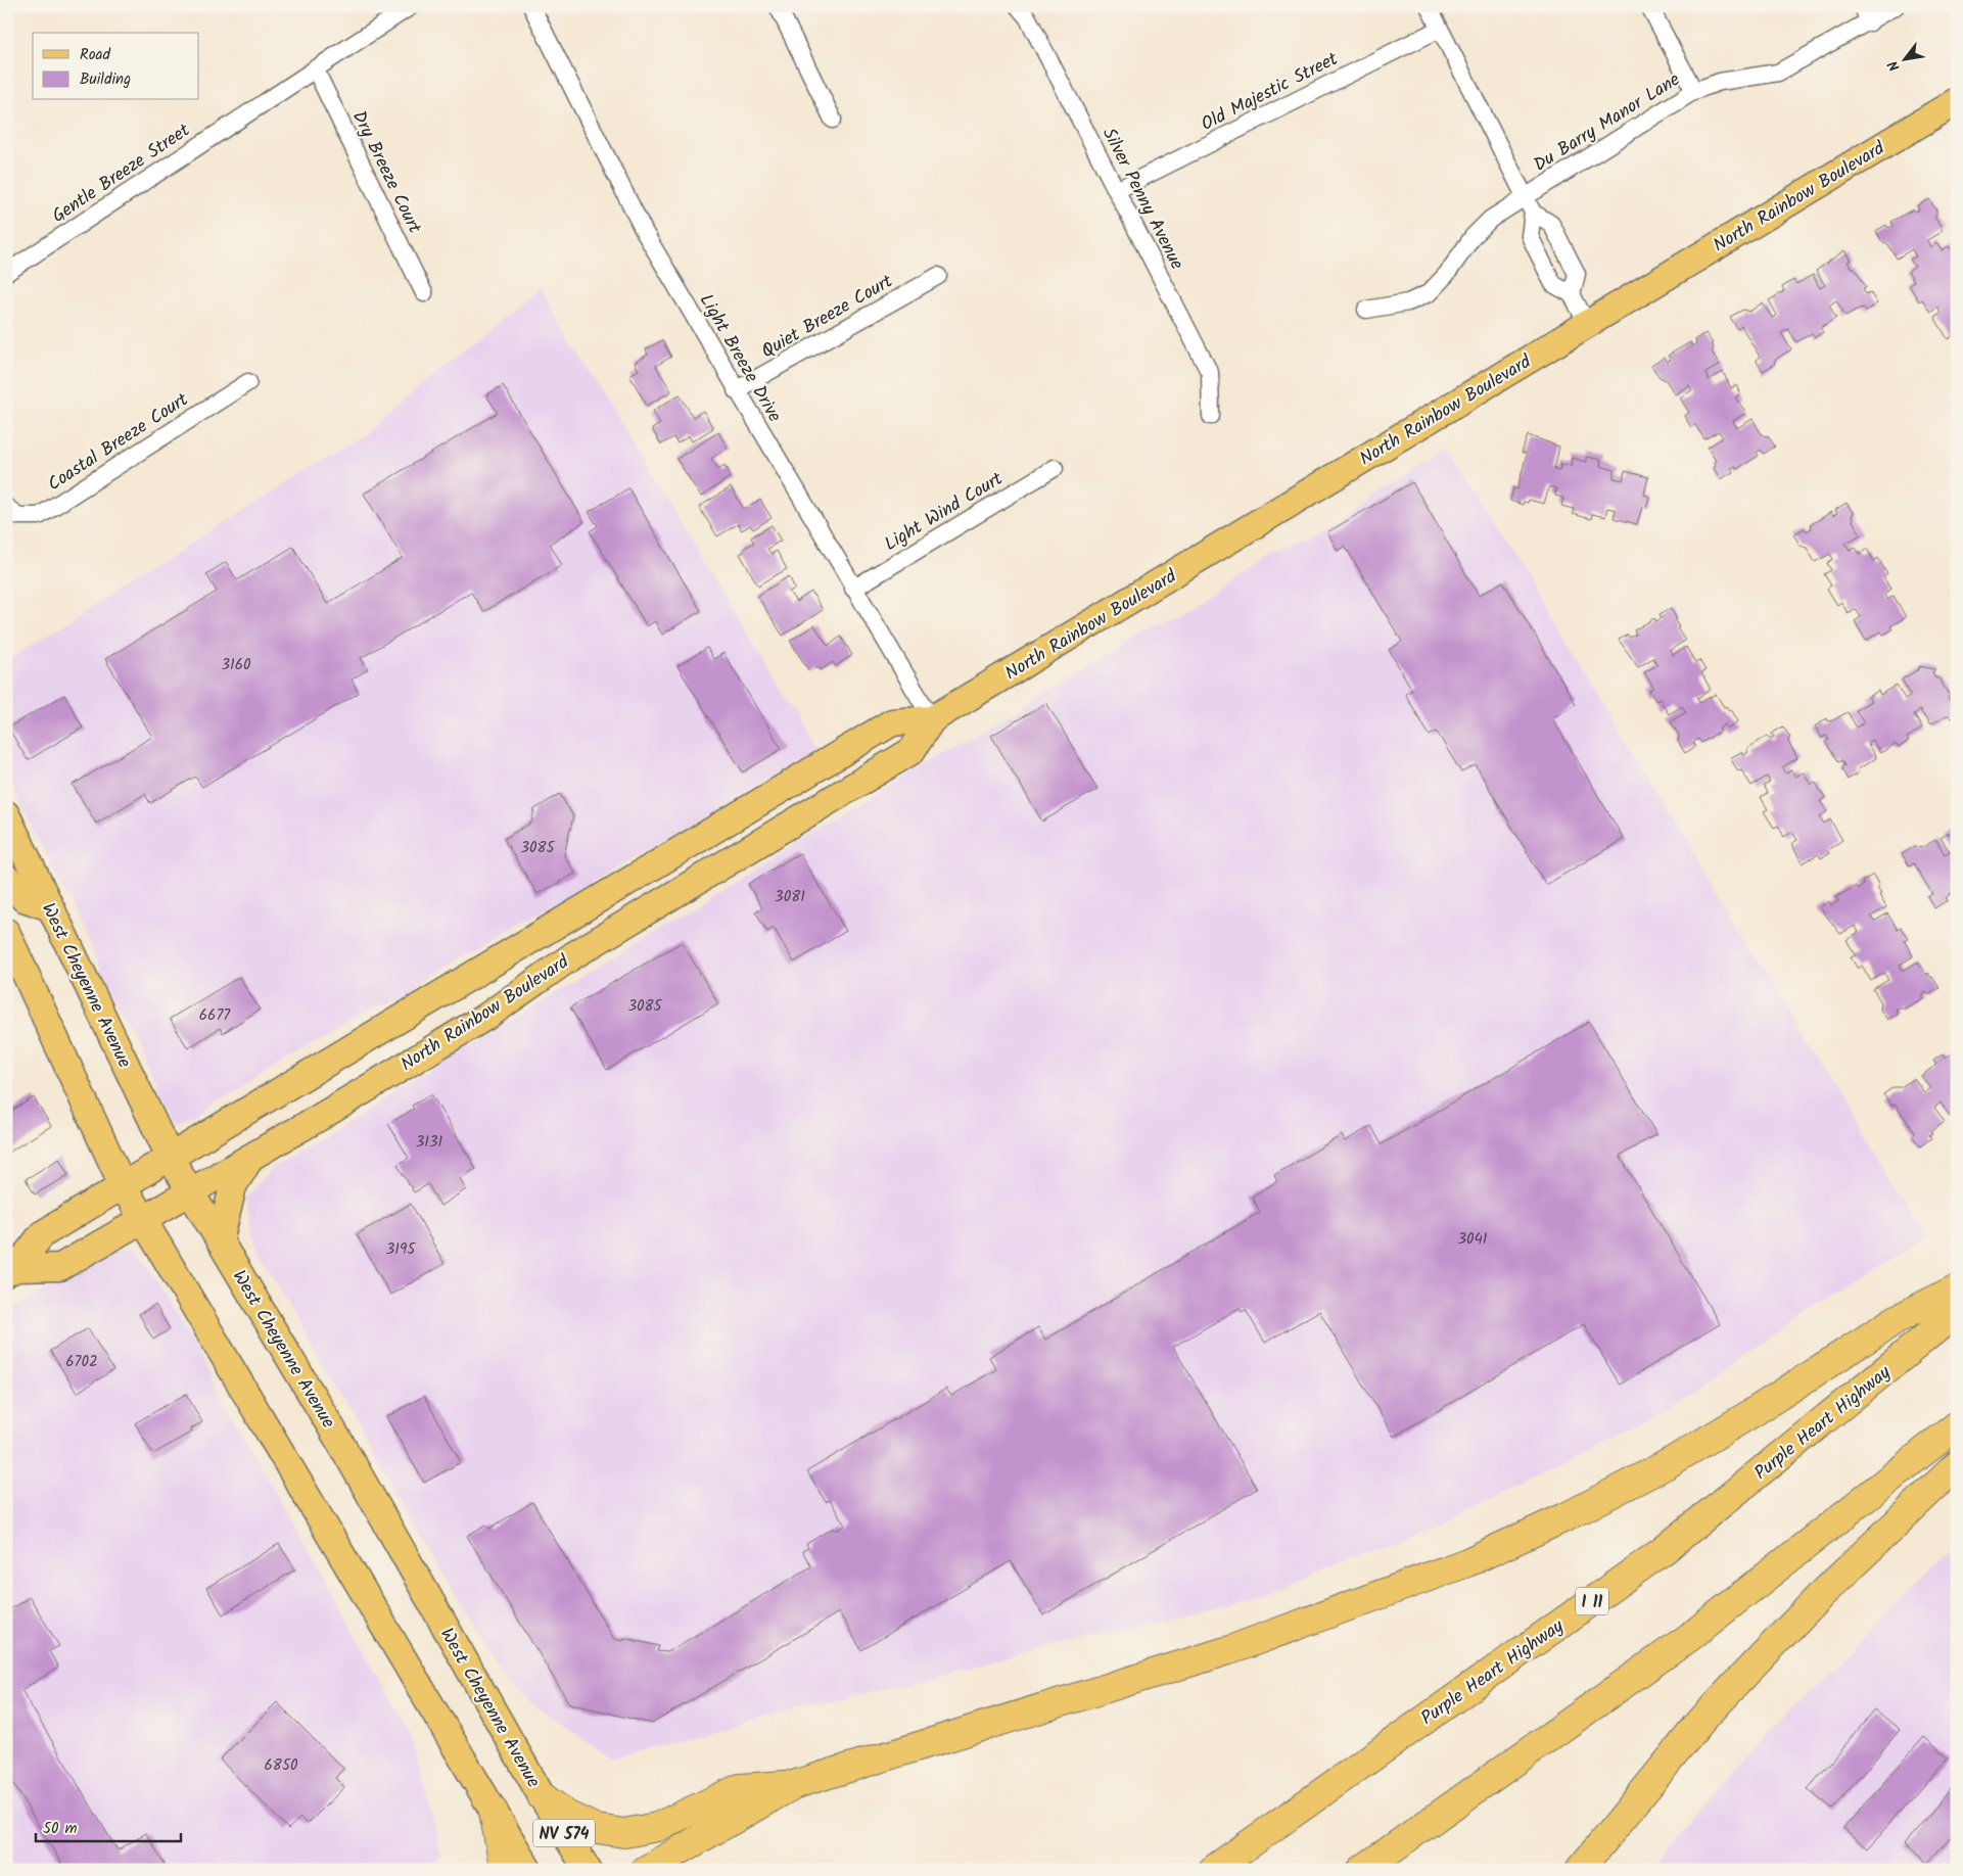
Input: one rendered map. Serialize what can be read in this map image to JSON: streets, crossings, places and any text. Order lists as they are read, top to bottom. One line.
{"streets":{"highway":["Purple Heart Highway","I 11"],"main road":["North Rainbow Boulevard","West Cheyenne Avenue","NV 574"],"street":["Old Majestic Street","Du Barry Manor Lane","Dry Breeze Court","Gentle Breeze Street","Silver Penny Avenue","Quiet Breeze Court","Light Breeze Drive","Coastal Breeze Court","Light Wind Court"]},"crossings":[["Old Majestic Street","Silver Penny Avenue"],["Dry Breeze Court","Gentle Breeze Street"],["North Rainbow Boulevard","Light Breeze Drive"],["North Rainbow Boulevard","West Cheyenne Avenue"],["Quiet Breeze Court","Light Breeze Drive"],["Light Breeze Drive","Light Wind Court"]],"house_numbers":["3160","3085","3081","3085","6677","3131","3041","3195","6702","6850"],"legend":["Road","Building"],"scale_bar":"50 m","north":"bottom left"}
